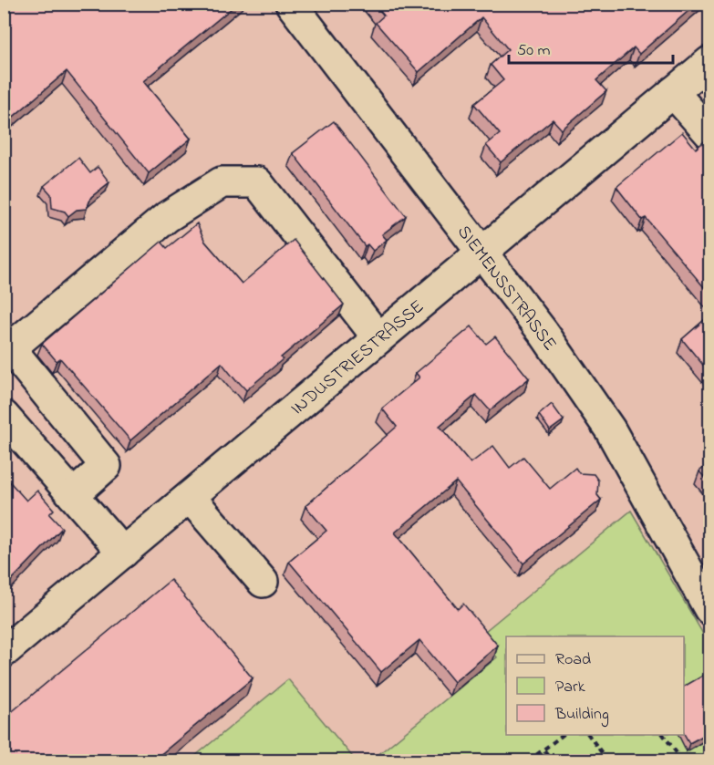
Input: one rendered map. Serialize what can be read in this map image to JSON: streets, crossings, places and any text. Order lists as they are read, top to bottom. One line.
{"streets":{"street":["SIEMENSSTRASSE","INDUSTRIESTRASSE"]},"crossings":[["SIEMENSSTRASSE","INDUSTRIESTRASSE"]],"legend":["Road","Park","Building"],"scale_bar":"50 m"}
